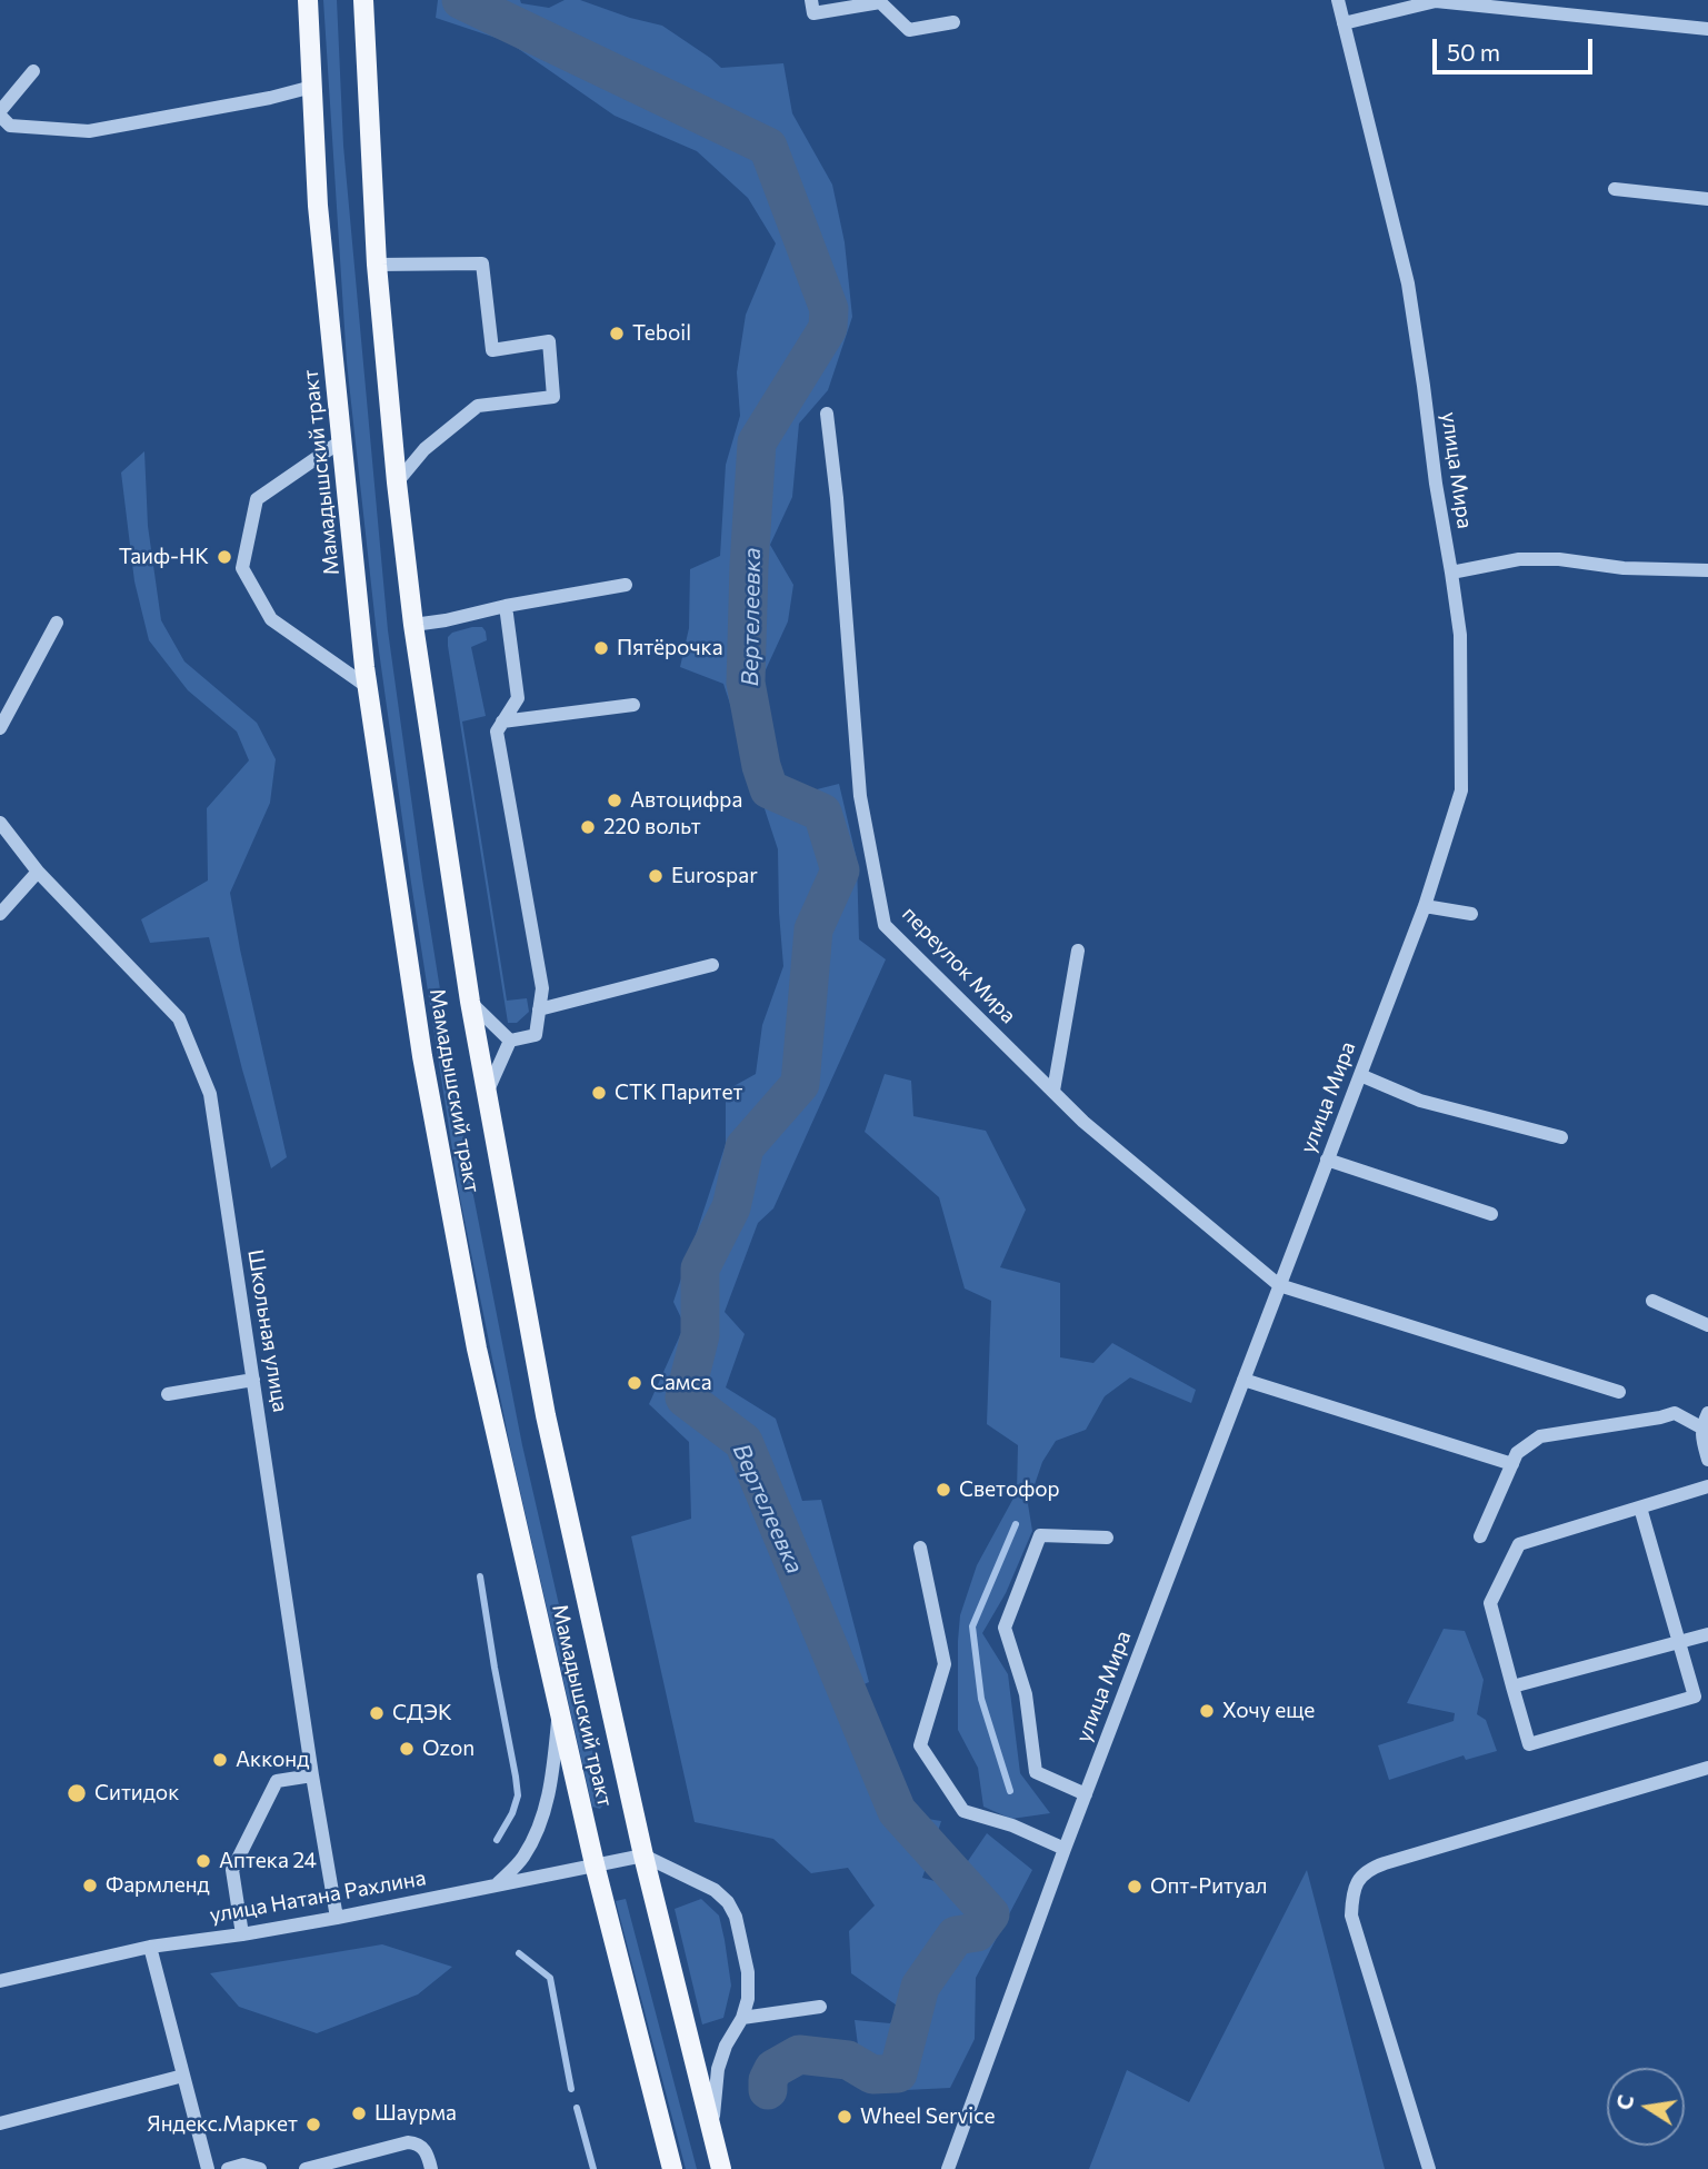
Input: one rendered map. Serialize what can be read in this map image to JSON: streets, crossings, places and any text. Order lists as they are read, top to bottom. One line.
{"streets":{"main road":["Мамадышский тракт"],"street":["улица Мира","переулок Мира","Школьная улица","улица Натана Рахлина"]},"crossings":[["улица Мира","переулок Мира"],["Мамадышский тракт","улица Натана Рахлина"],["Школьная улица","улица Натана Рахлина"]],"water":["Вертелеевка"],"places":["Teboil","Таиф-НК","Пятёрочка","Автоцифра","220 вольт","Eurospar","СТК Паритет","Самса","Светофор","Хочу еще","СДЭК","Ozon","Акконд","Ситидок","Аптека 24","Фармленд","Опт-Ритуал","Шаурма","Wheel Service","Яндекс.Маркет"],"scale_bar":"50 m","north":"left"}
